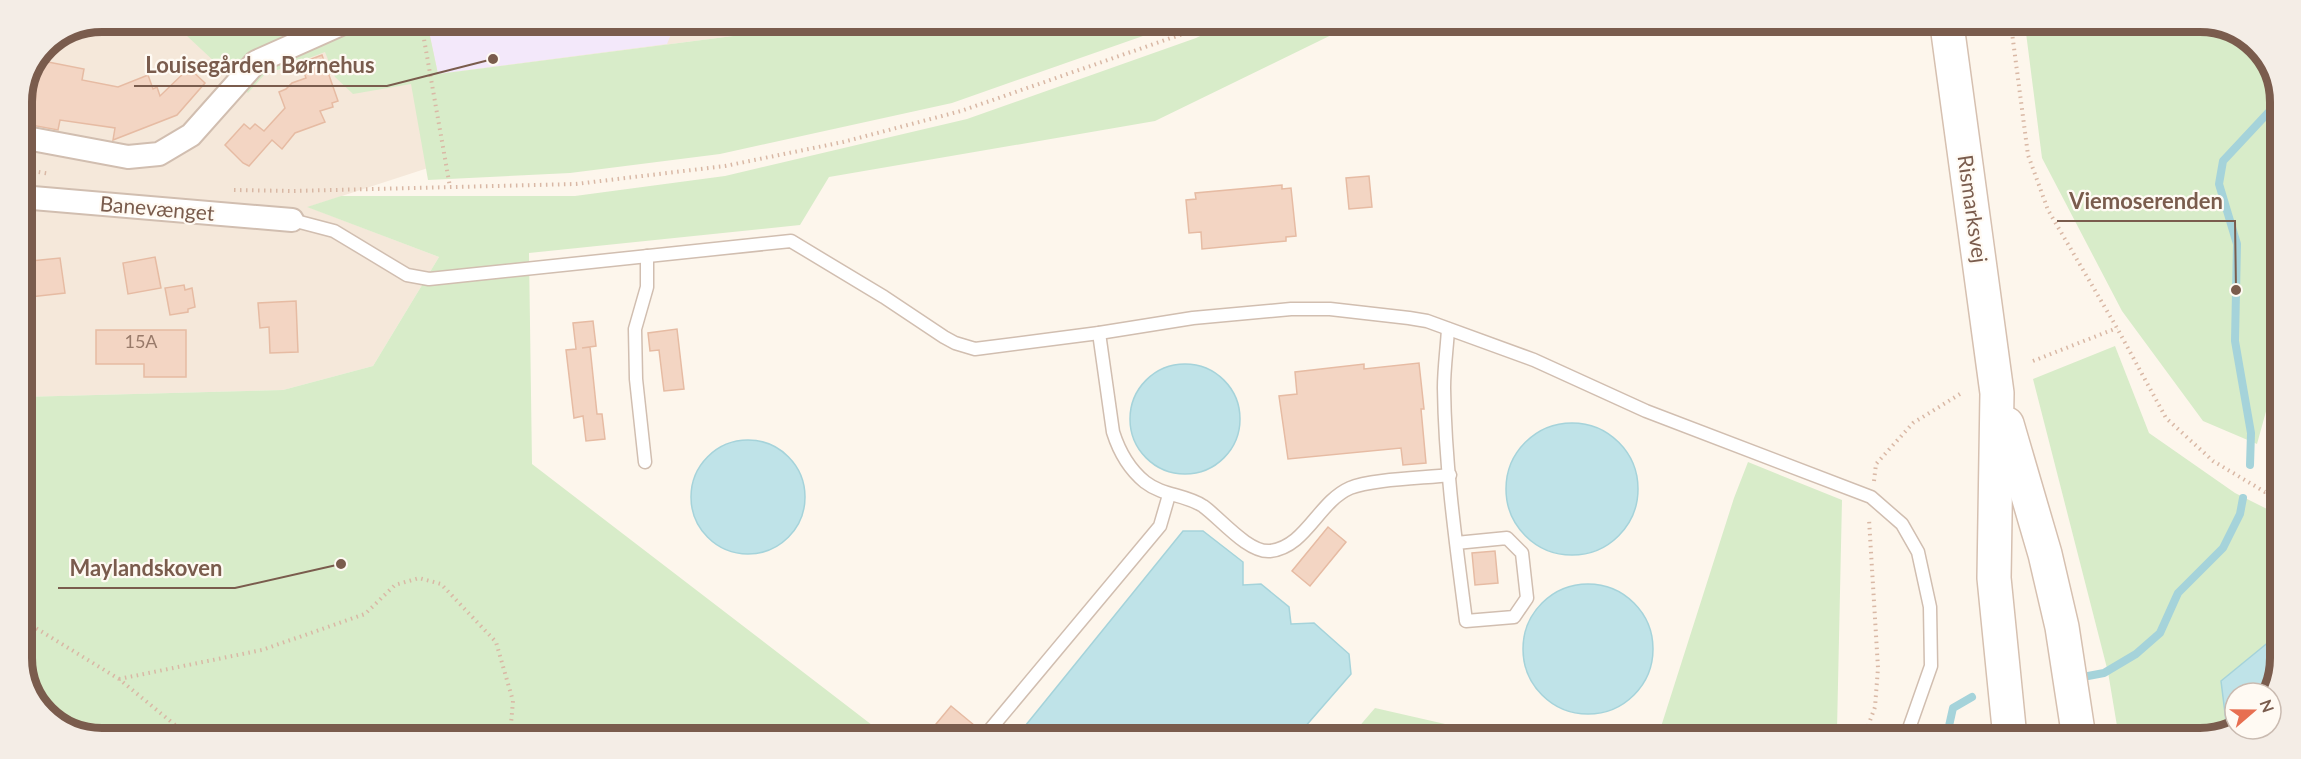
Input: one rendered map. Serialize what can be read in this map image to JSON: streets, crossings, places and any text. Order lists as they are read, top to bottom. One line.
{"streets":{"main road":["Rismarksvej"],"street":["Banevænget"]},"places":["Louisegården Børnehus","Viemoserenden","Maylandskoven"],"house_numbers":["15A"],"north":"right"}
